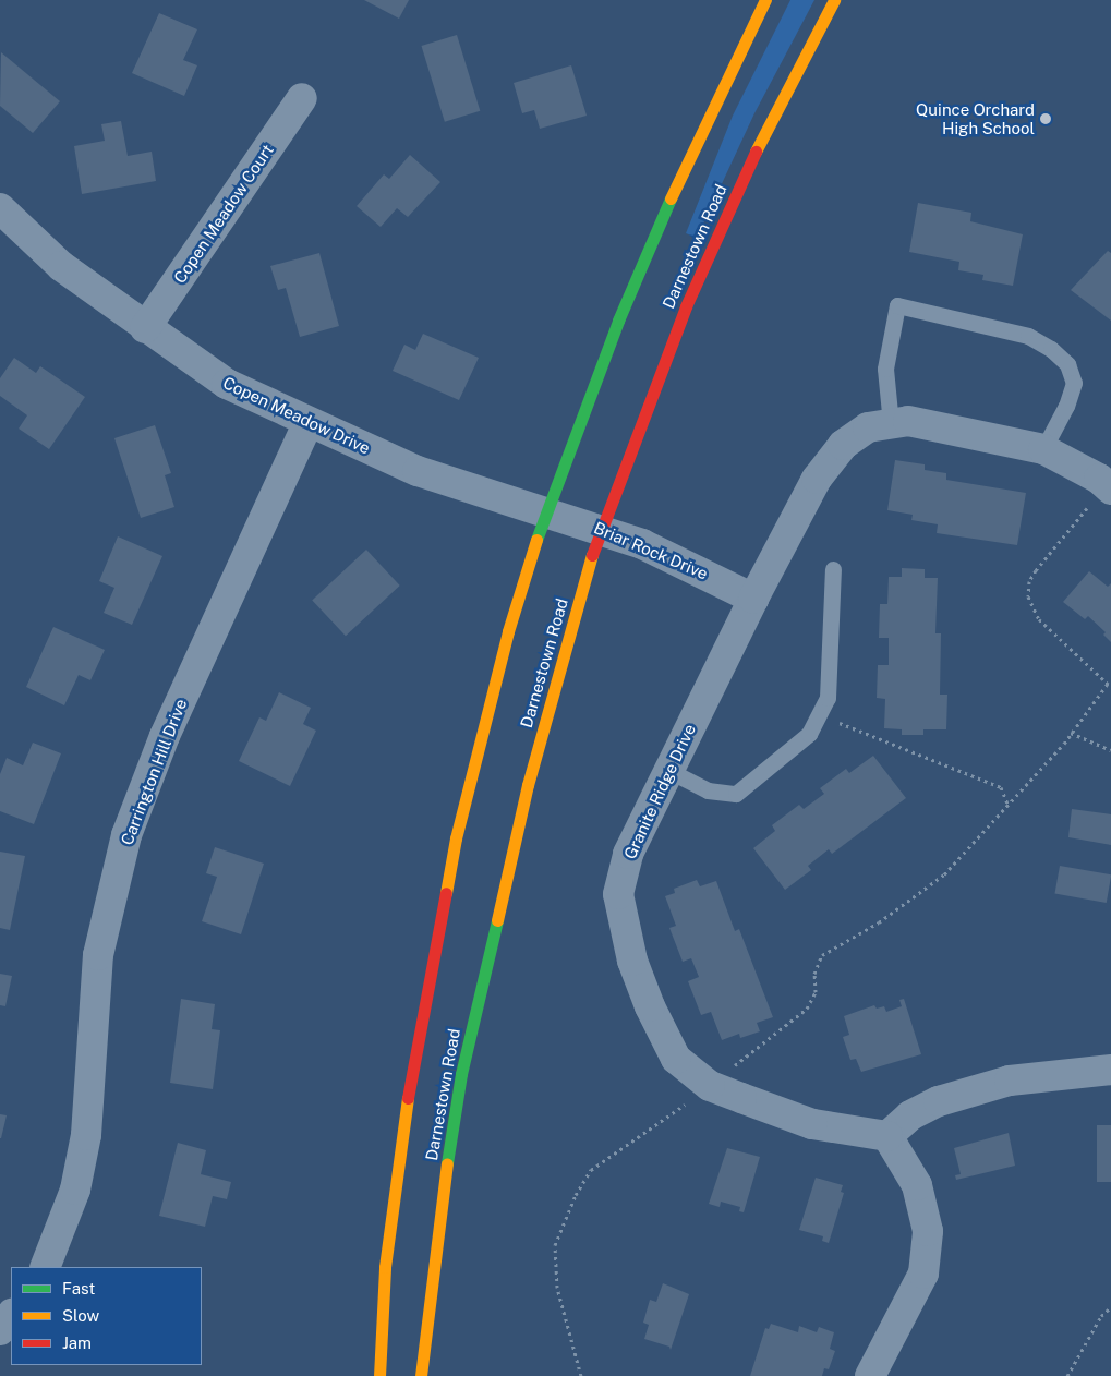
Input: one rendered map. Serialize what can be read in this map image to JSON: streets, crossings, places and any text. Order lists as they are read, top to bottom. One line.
{"streets":{"main road":["Darnestown Road"],"street":["Copen Meadow Court","Copen Meadow Drive","Briar Rock Drive","Carrington Hill Drive","Granite Ridge Drive"]},"crossings":[["Copen Meadow Court","Copen Meadow Drive"],["Darnestown Road","Copen Meadow Drive"],["Darnestown Road","Briar Rock Drive"],["Copen Meadow Drive","Briar Rock Drive"],["Copen Meadow Drive","Carrington Hill Drive"],["Briar Rock Drive","Granite Ridge Drive"]],"places":["Quince Orchard High School"],"legend":["Fast","Slow","Jam"]}
